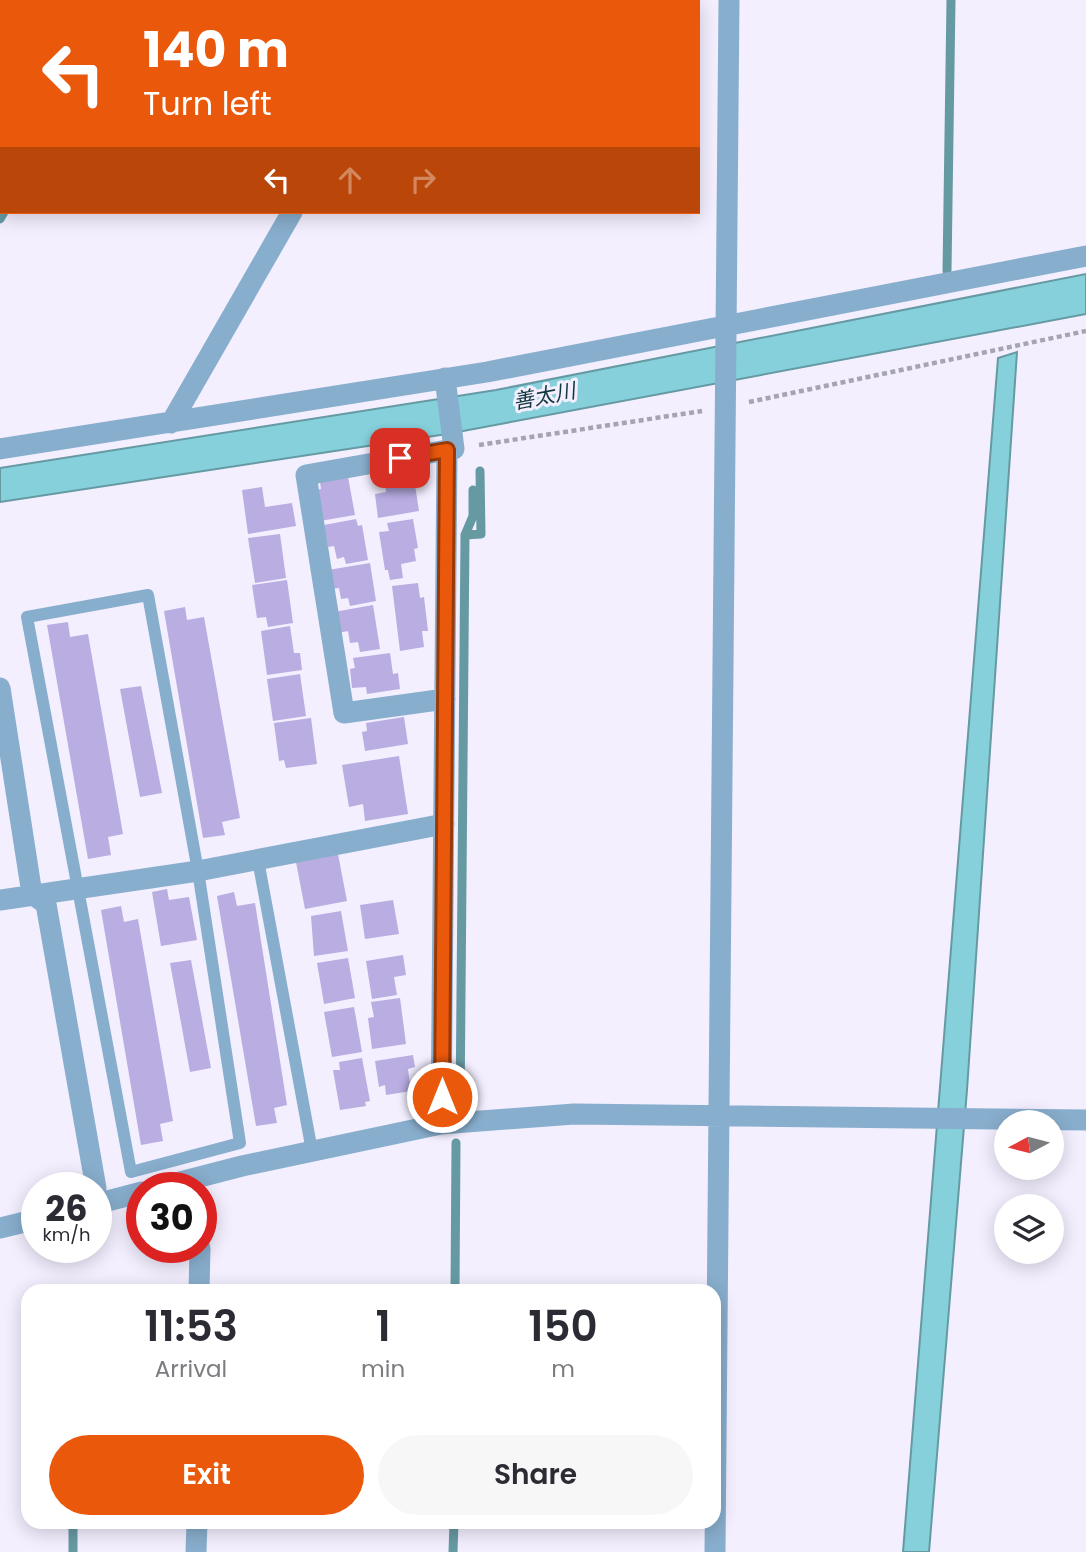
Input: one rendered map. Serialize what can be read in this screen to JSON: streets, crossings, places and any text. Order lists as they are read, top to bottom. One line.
{"water":["善太川"],"north":"left","page":{"turn":["140 m","Turn left"],"speed":"26 km/h","limit":"30","eta":["11:53","Arrival","1","min","150","m"],"buttons":["Exit","Share"]}}
